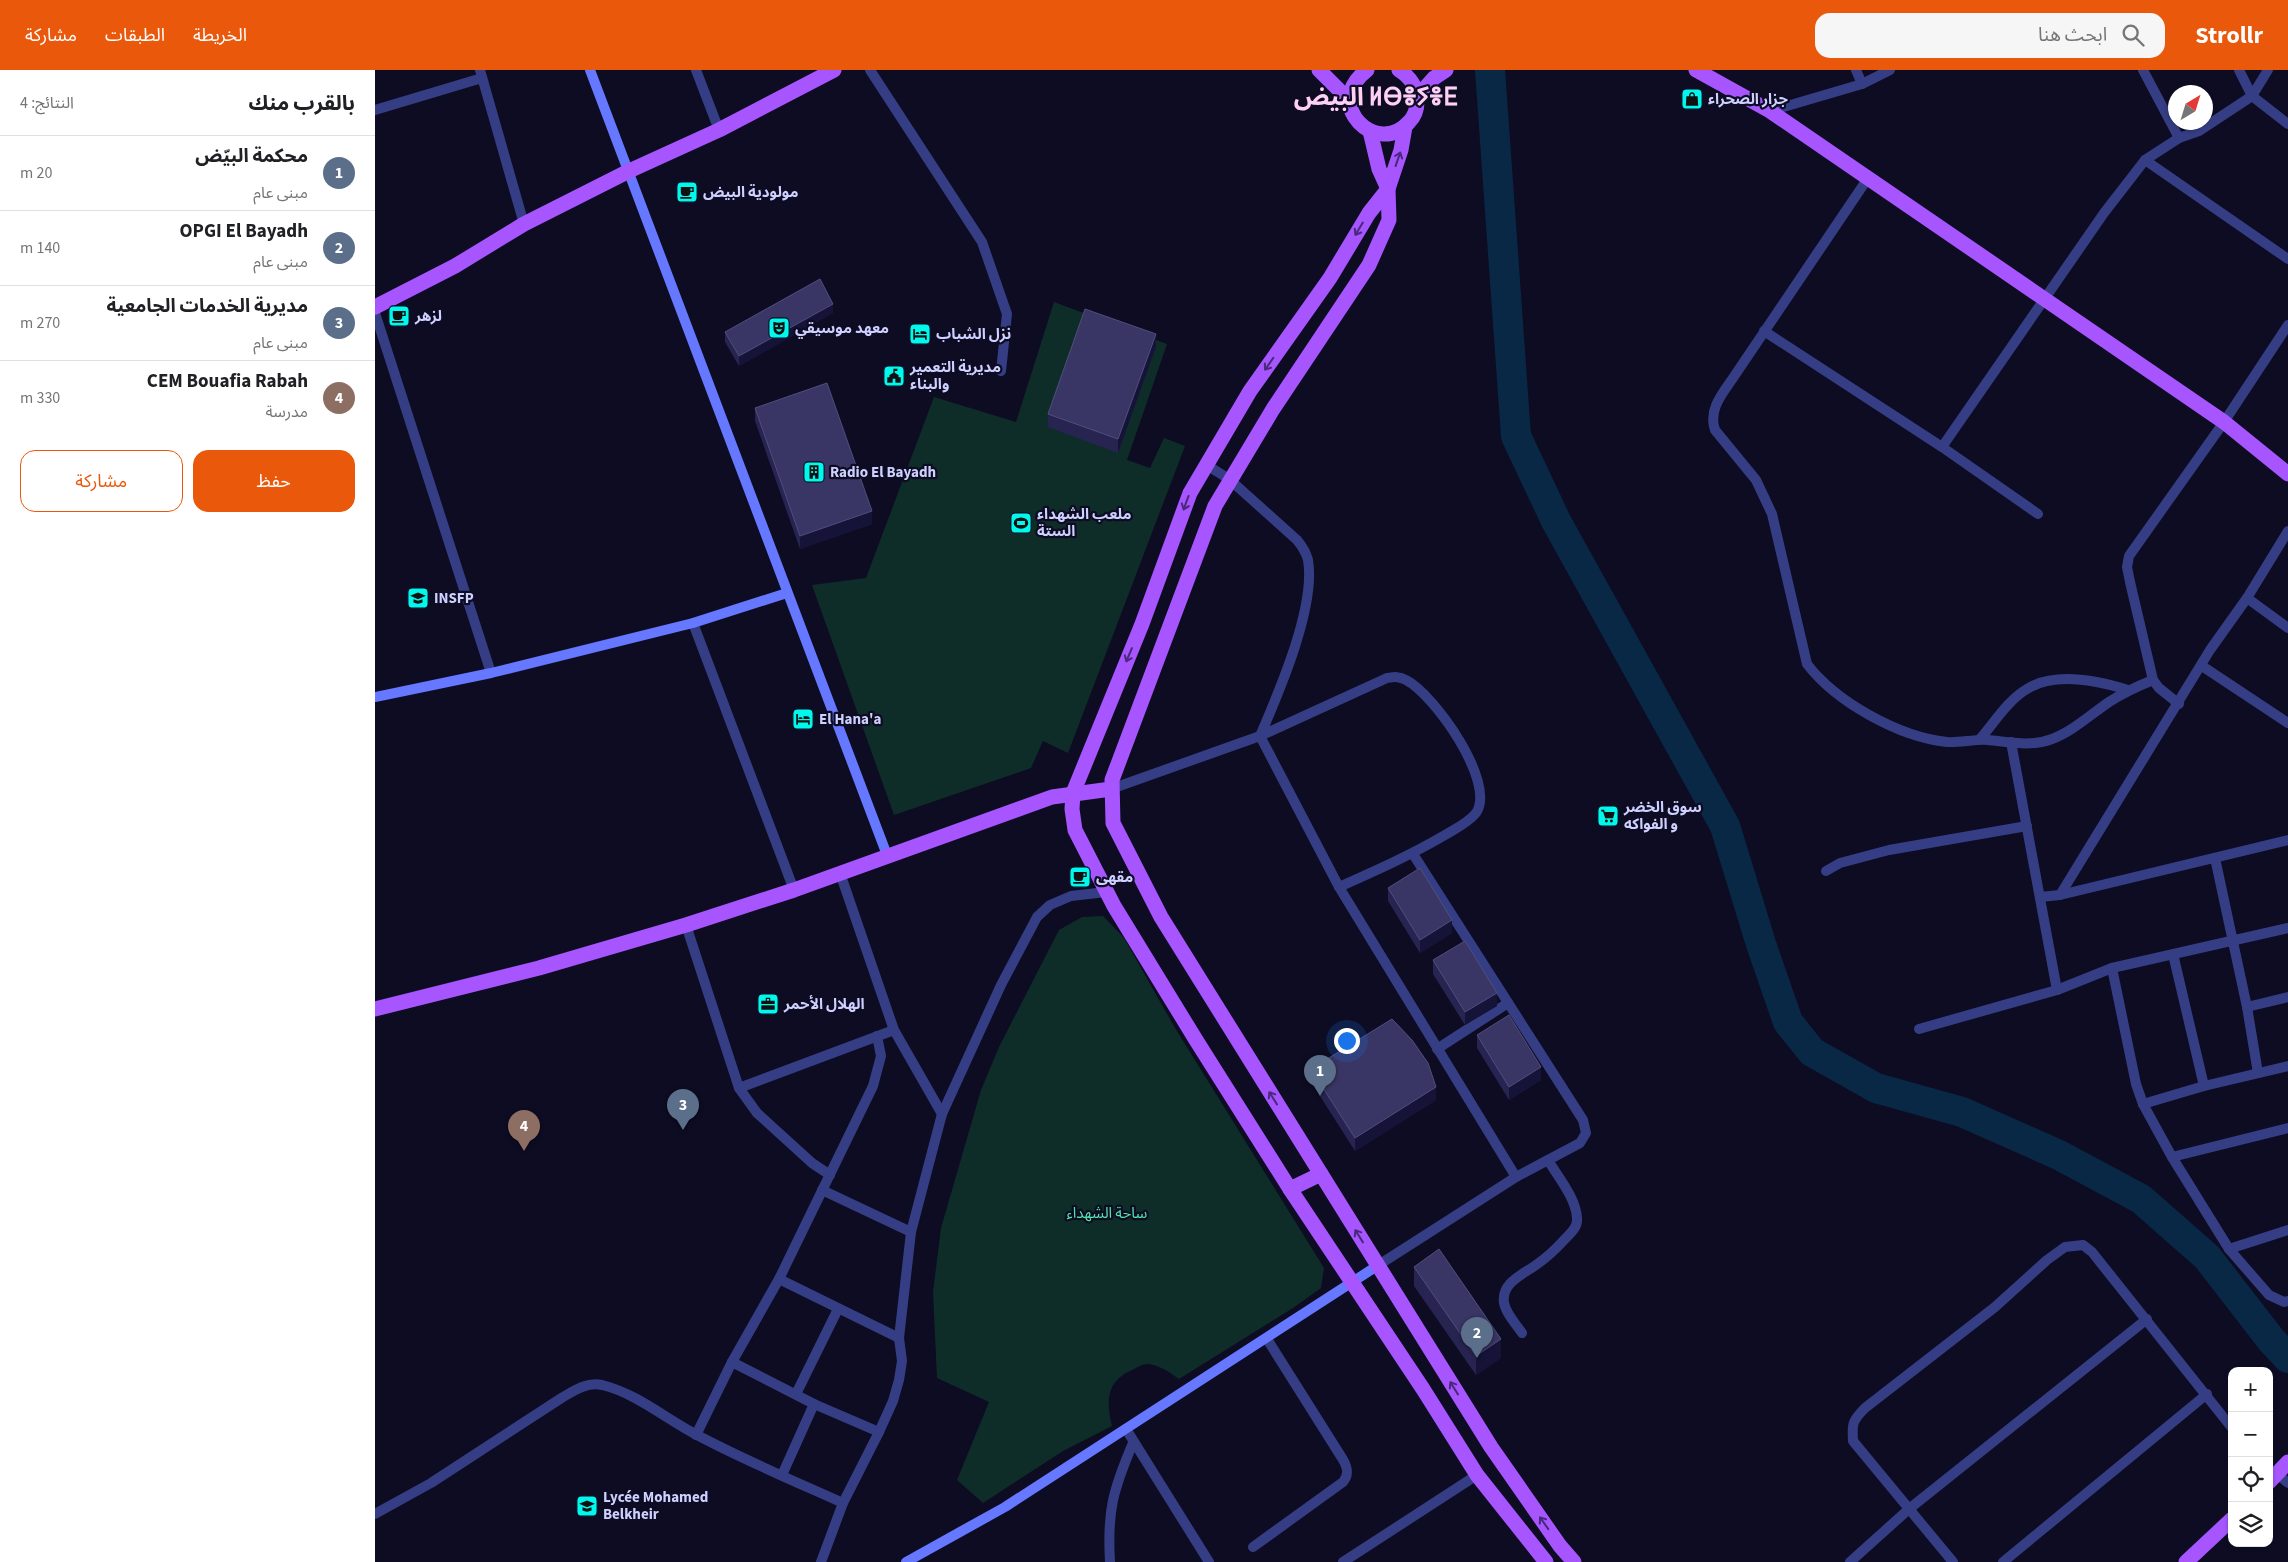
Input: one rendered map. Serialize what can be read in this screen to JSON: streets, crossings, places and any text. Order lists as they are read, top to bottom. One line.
{"districts":["البيض ⵍⴱⴻⵢⴻⴹ"],"parks":["ساحة الشهداء"],"places":{"shop":["جزار الصحراء"],"cafe":["مولودية البيض","لزهر","مقهى"],"theatre":["معهد موسيقي"],"hotel":["نزل الشباب","El Hana'a"],"public building":["مديرية التعمير والبناء"],"building":["Radio El Bayadh"],"sports":["ملعب الشهداء الستة"],"school or university":["INSFP","Lycée Mohamed Belkheir"],"supermarket":["سوق الخضر و الفواكه"],"office":["الهلال الأحمر"]},"north":"top right","page":{"header":"Strollr","search":"ابحث هنا","nav":["الخريطة","الطبقات","مشاركة"],"heading":["بالقرب منك","النتائج: 4"],"list":[{"mark":"1","name":"محكمة البيّض","note":"مبنى عام","value":"20 m"},{"mark":"2","name":"OPGI El Bayadh","note":"مبنى عام","value":"140 m"},{"mark":"3","name":"مديرية الخدمات الجامعية","note":"مبنى عام","value":"270 m"},{"mark":"4","name":"CEM Bouafia Rabah","note":"مدرسة","value":"330 m"}],"buttons":["حفظ","مشاركة"],"pins":["1","3","4","2"],"map_buttons":["+","−"]}}
